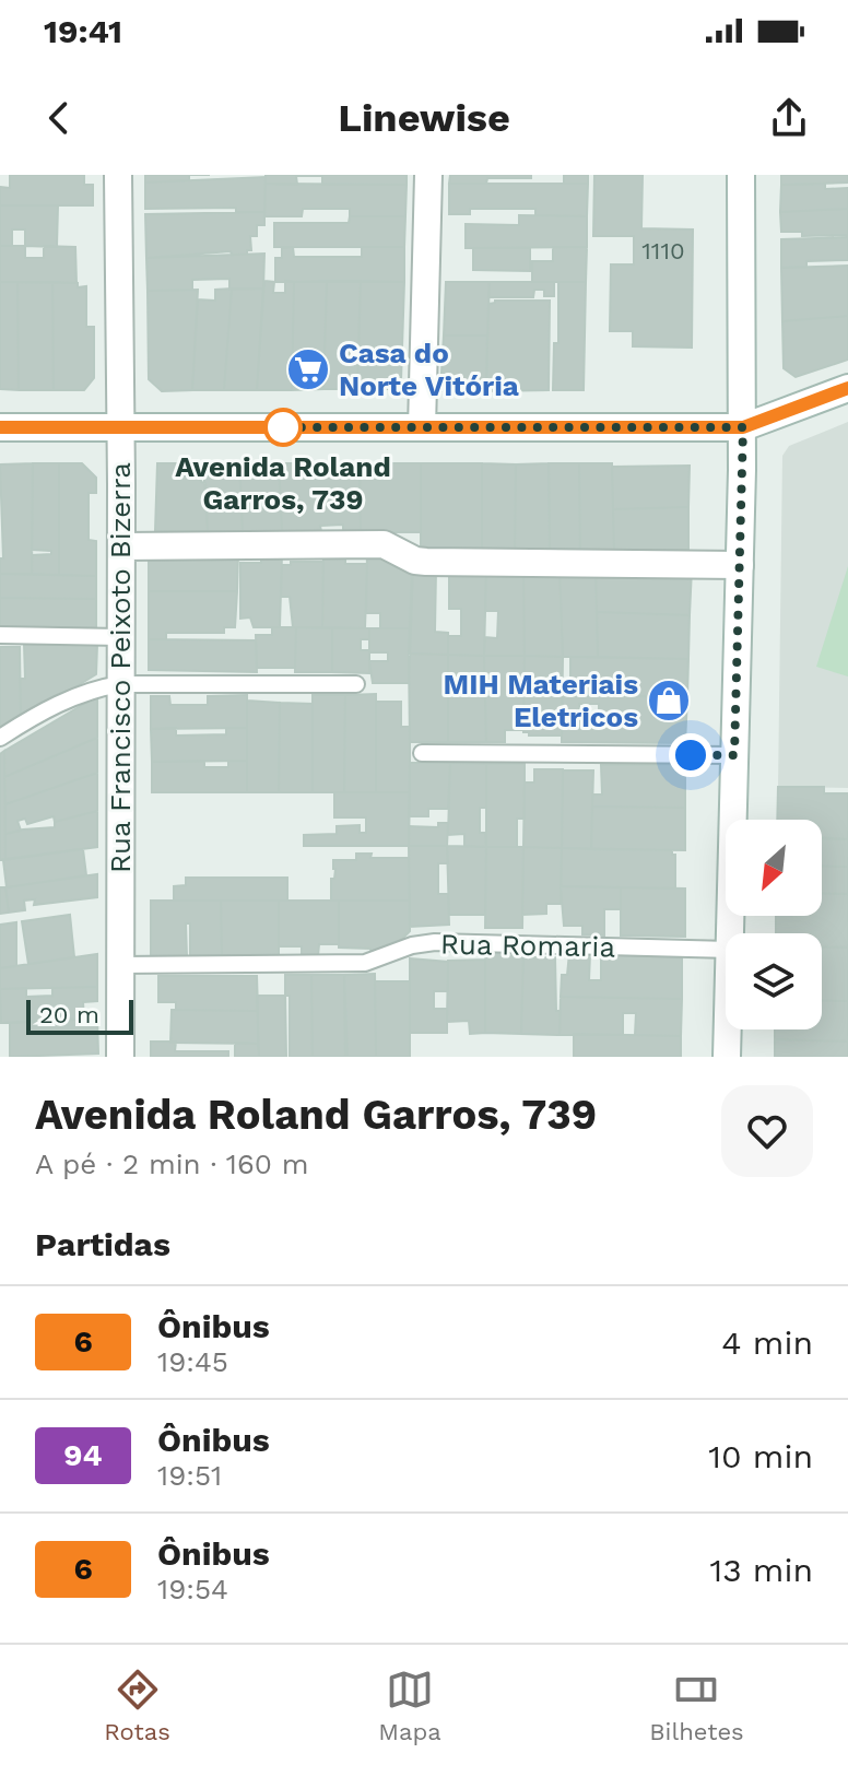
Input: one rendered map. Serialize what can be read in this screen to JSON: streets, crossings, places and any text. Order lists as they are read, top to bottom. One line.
{"streets":{"street":["Rua Francisco Peixoto Bizerra"],"lane":["Rua Romaria"]},"crossings":[["Rua Francisco Peixoto Bizerra","Rua Romaria"]],"places":{"supermarket":["Casa do Norte Vitória"],"other":["Avenida Roland Garros, 739"],"shop":["MIH Materiais Eletricos"]},"lines":["bus line 6"],"house_numbers":["1110"],"scale_bar":"20 m","north":"bottom left","page":{"status":"19:41","header":"Linewise","scale":"20 m","heading":[["Avenida Roland Garros, 739","A pé · 2 min · 160 m"],"Partidas"],"list":[{"mark":"6","name":"Ônibus","note":"19:45","value":"4 min"},{"mark":"94","name":"Ônibus","note":"19:51","value":"10 min"},{"mark":"6","name":"Ônibus","note":"19:54","value":"13 min"}],"tabs":["Rotas","Mapa","Bilhetes"]}}
